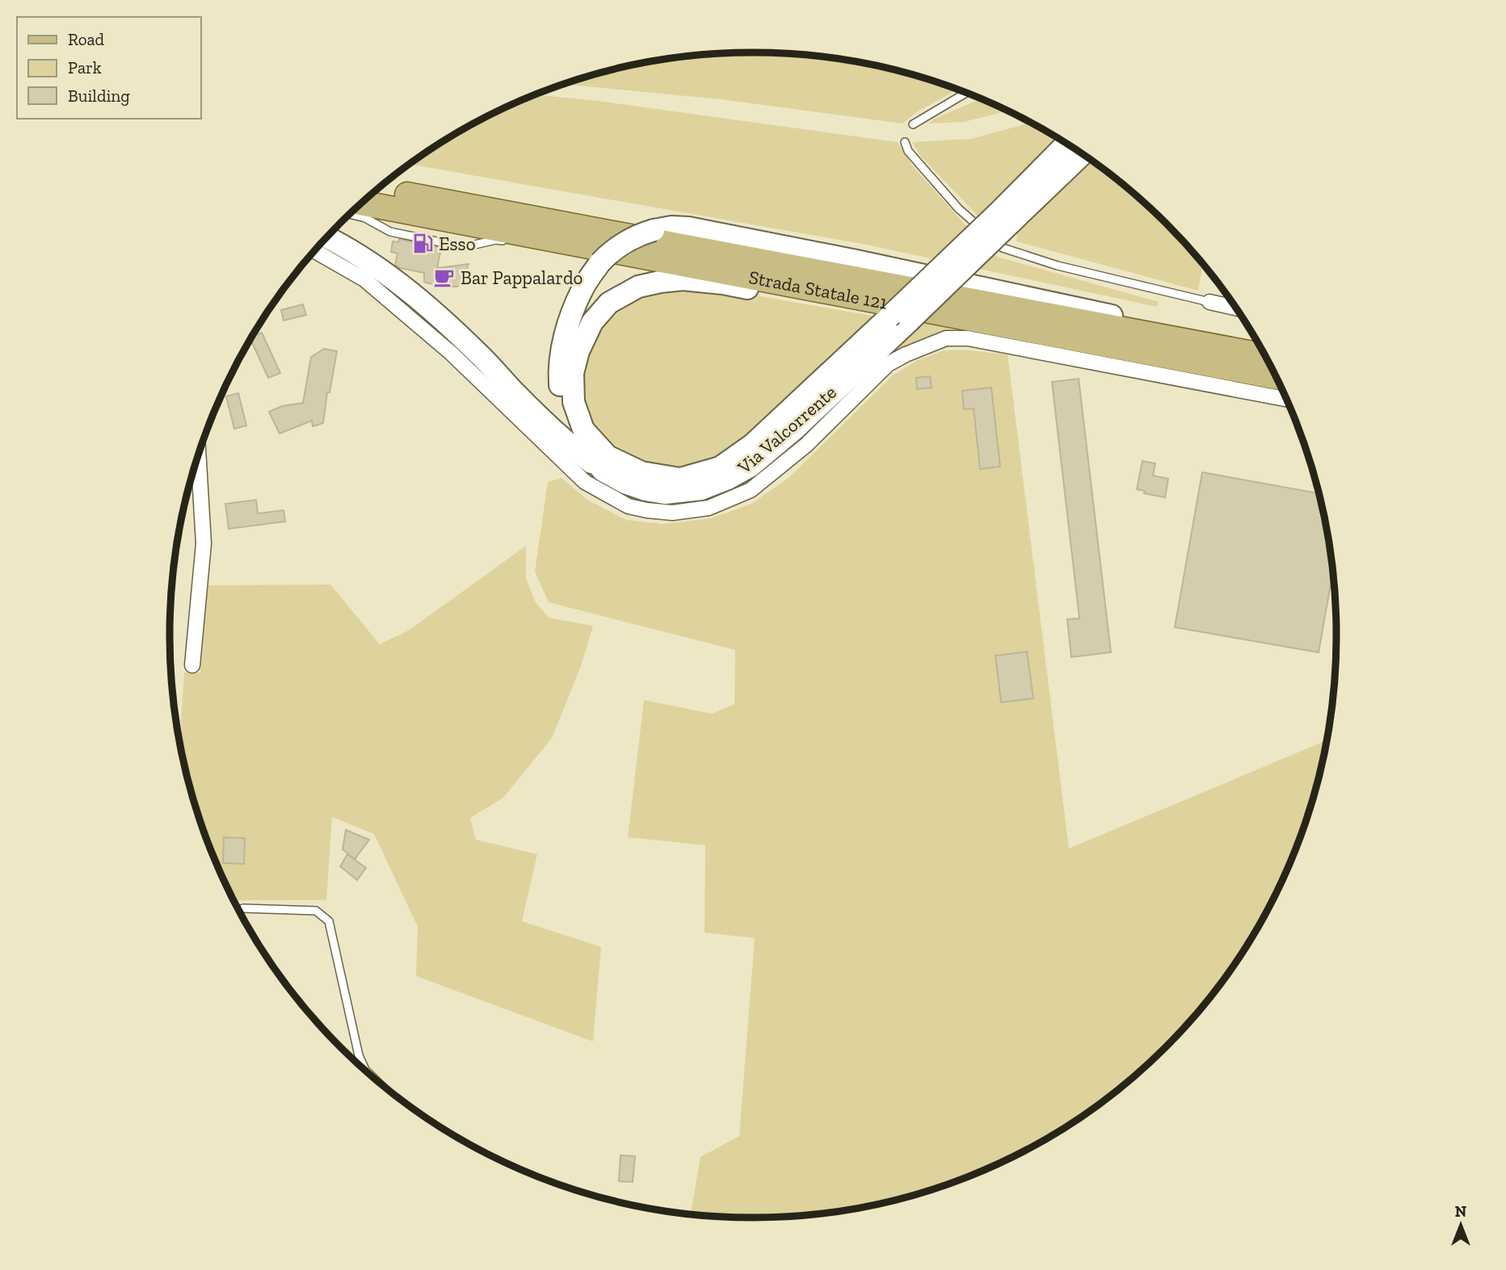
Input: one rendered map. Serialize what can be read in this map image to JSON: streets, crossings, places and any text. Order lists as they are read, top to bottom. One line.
{"streets":{"main road":["Strada Statale 121"],"street":["Via Valcorrente"]},"places":{"fuel station":["Esso"],"cafe":["Bar Pappalardo"]},"legend":["Road","Park","Building"],"north":"top"}
